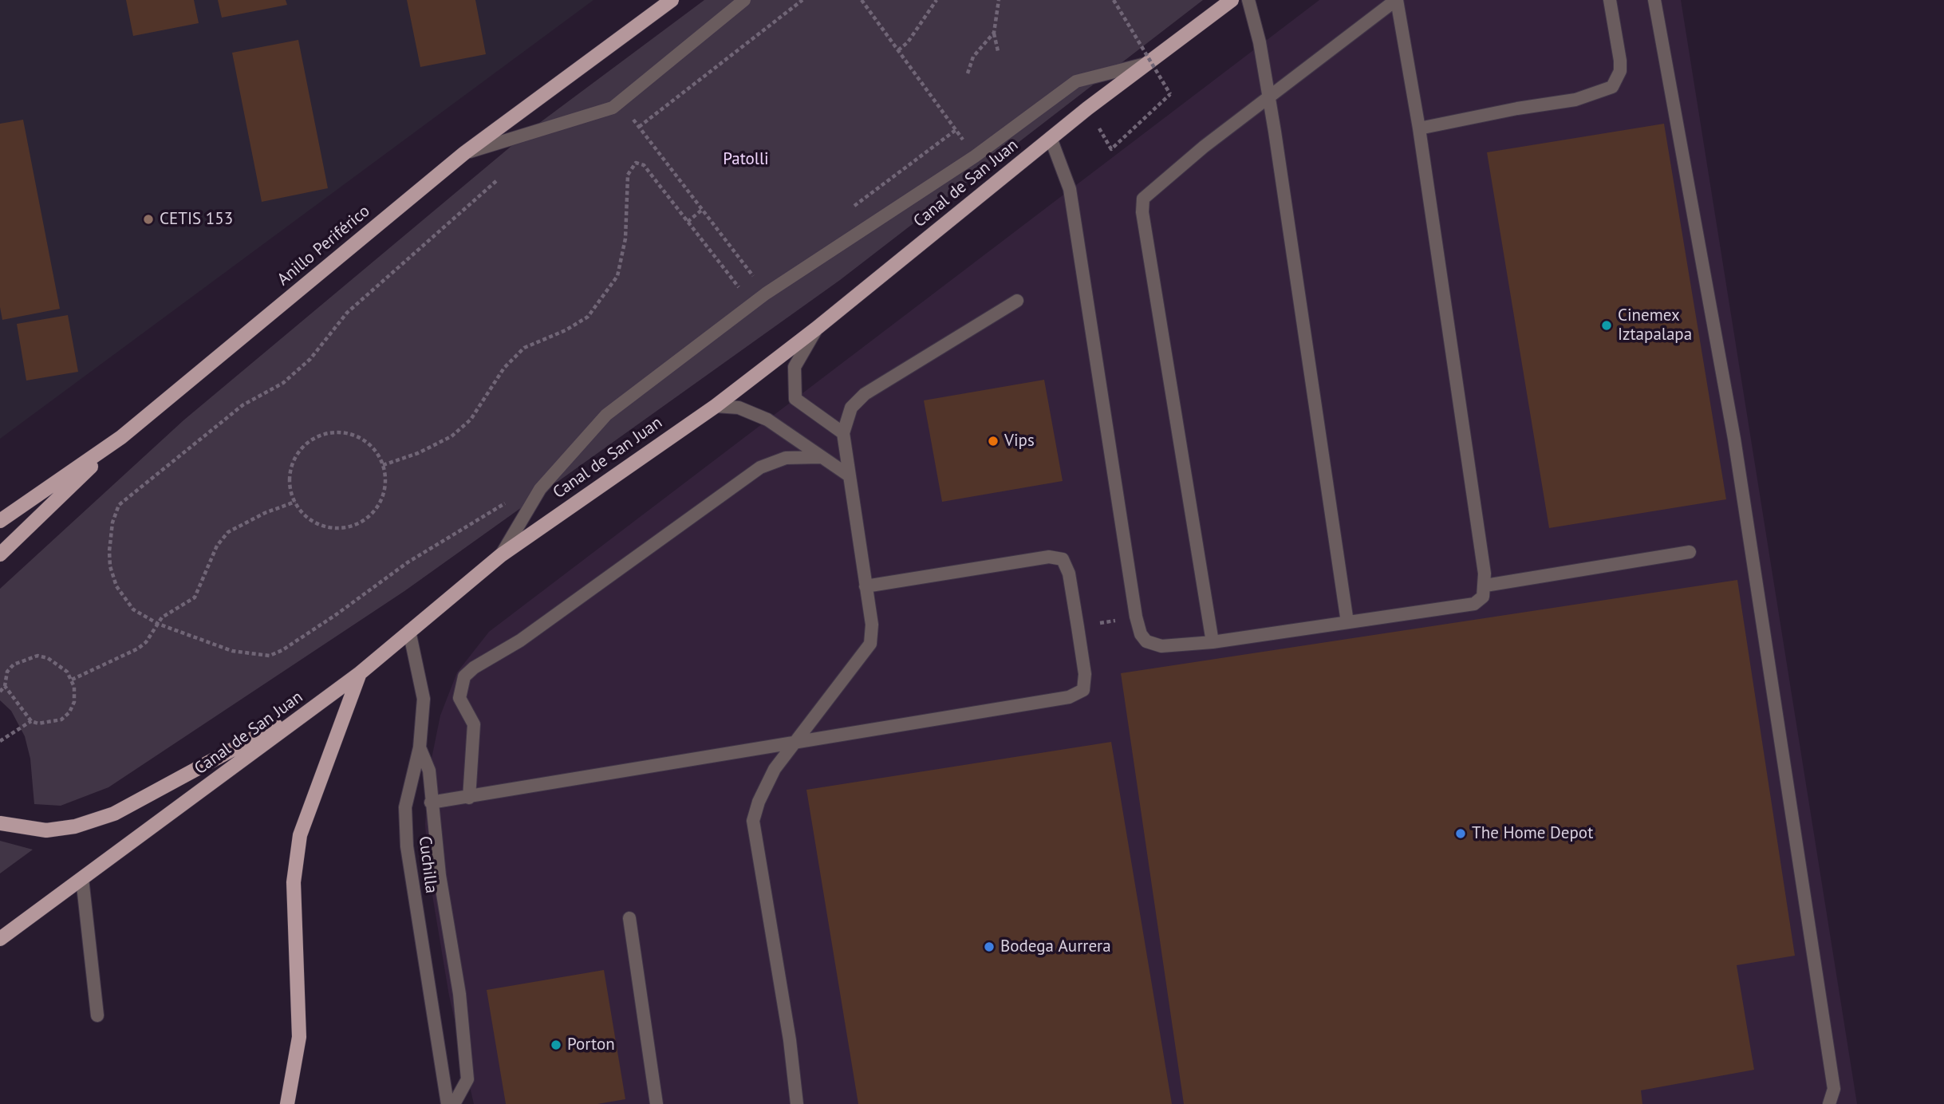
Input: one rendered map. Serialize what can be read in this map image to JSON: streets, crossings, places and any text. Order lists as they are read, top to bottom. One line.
{"streets":{"main road":["Canal de San Juan","Anillo Periférico"],"lane":["Cuchilla"]},"crossings":[["Canal de San Juan","Cuchilla"]],"parks":["Patolli"],"places":["CETIS 153","Cinemex Iztapalapa","Vips","The Home Depot","Bodega Aurrera","Porton"]}
